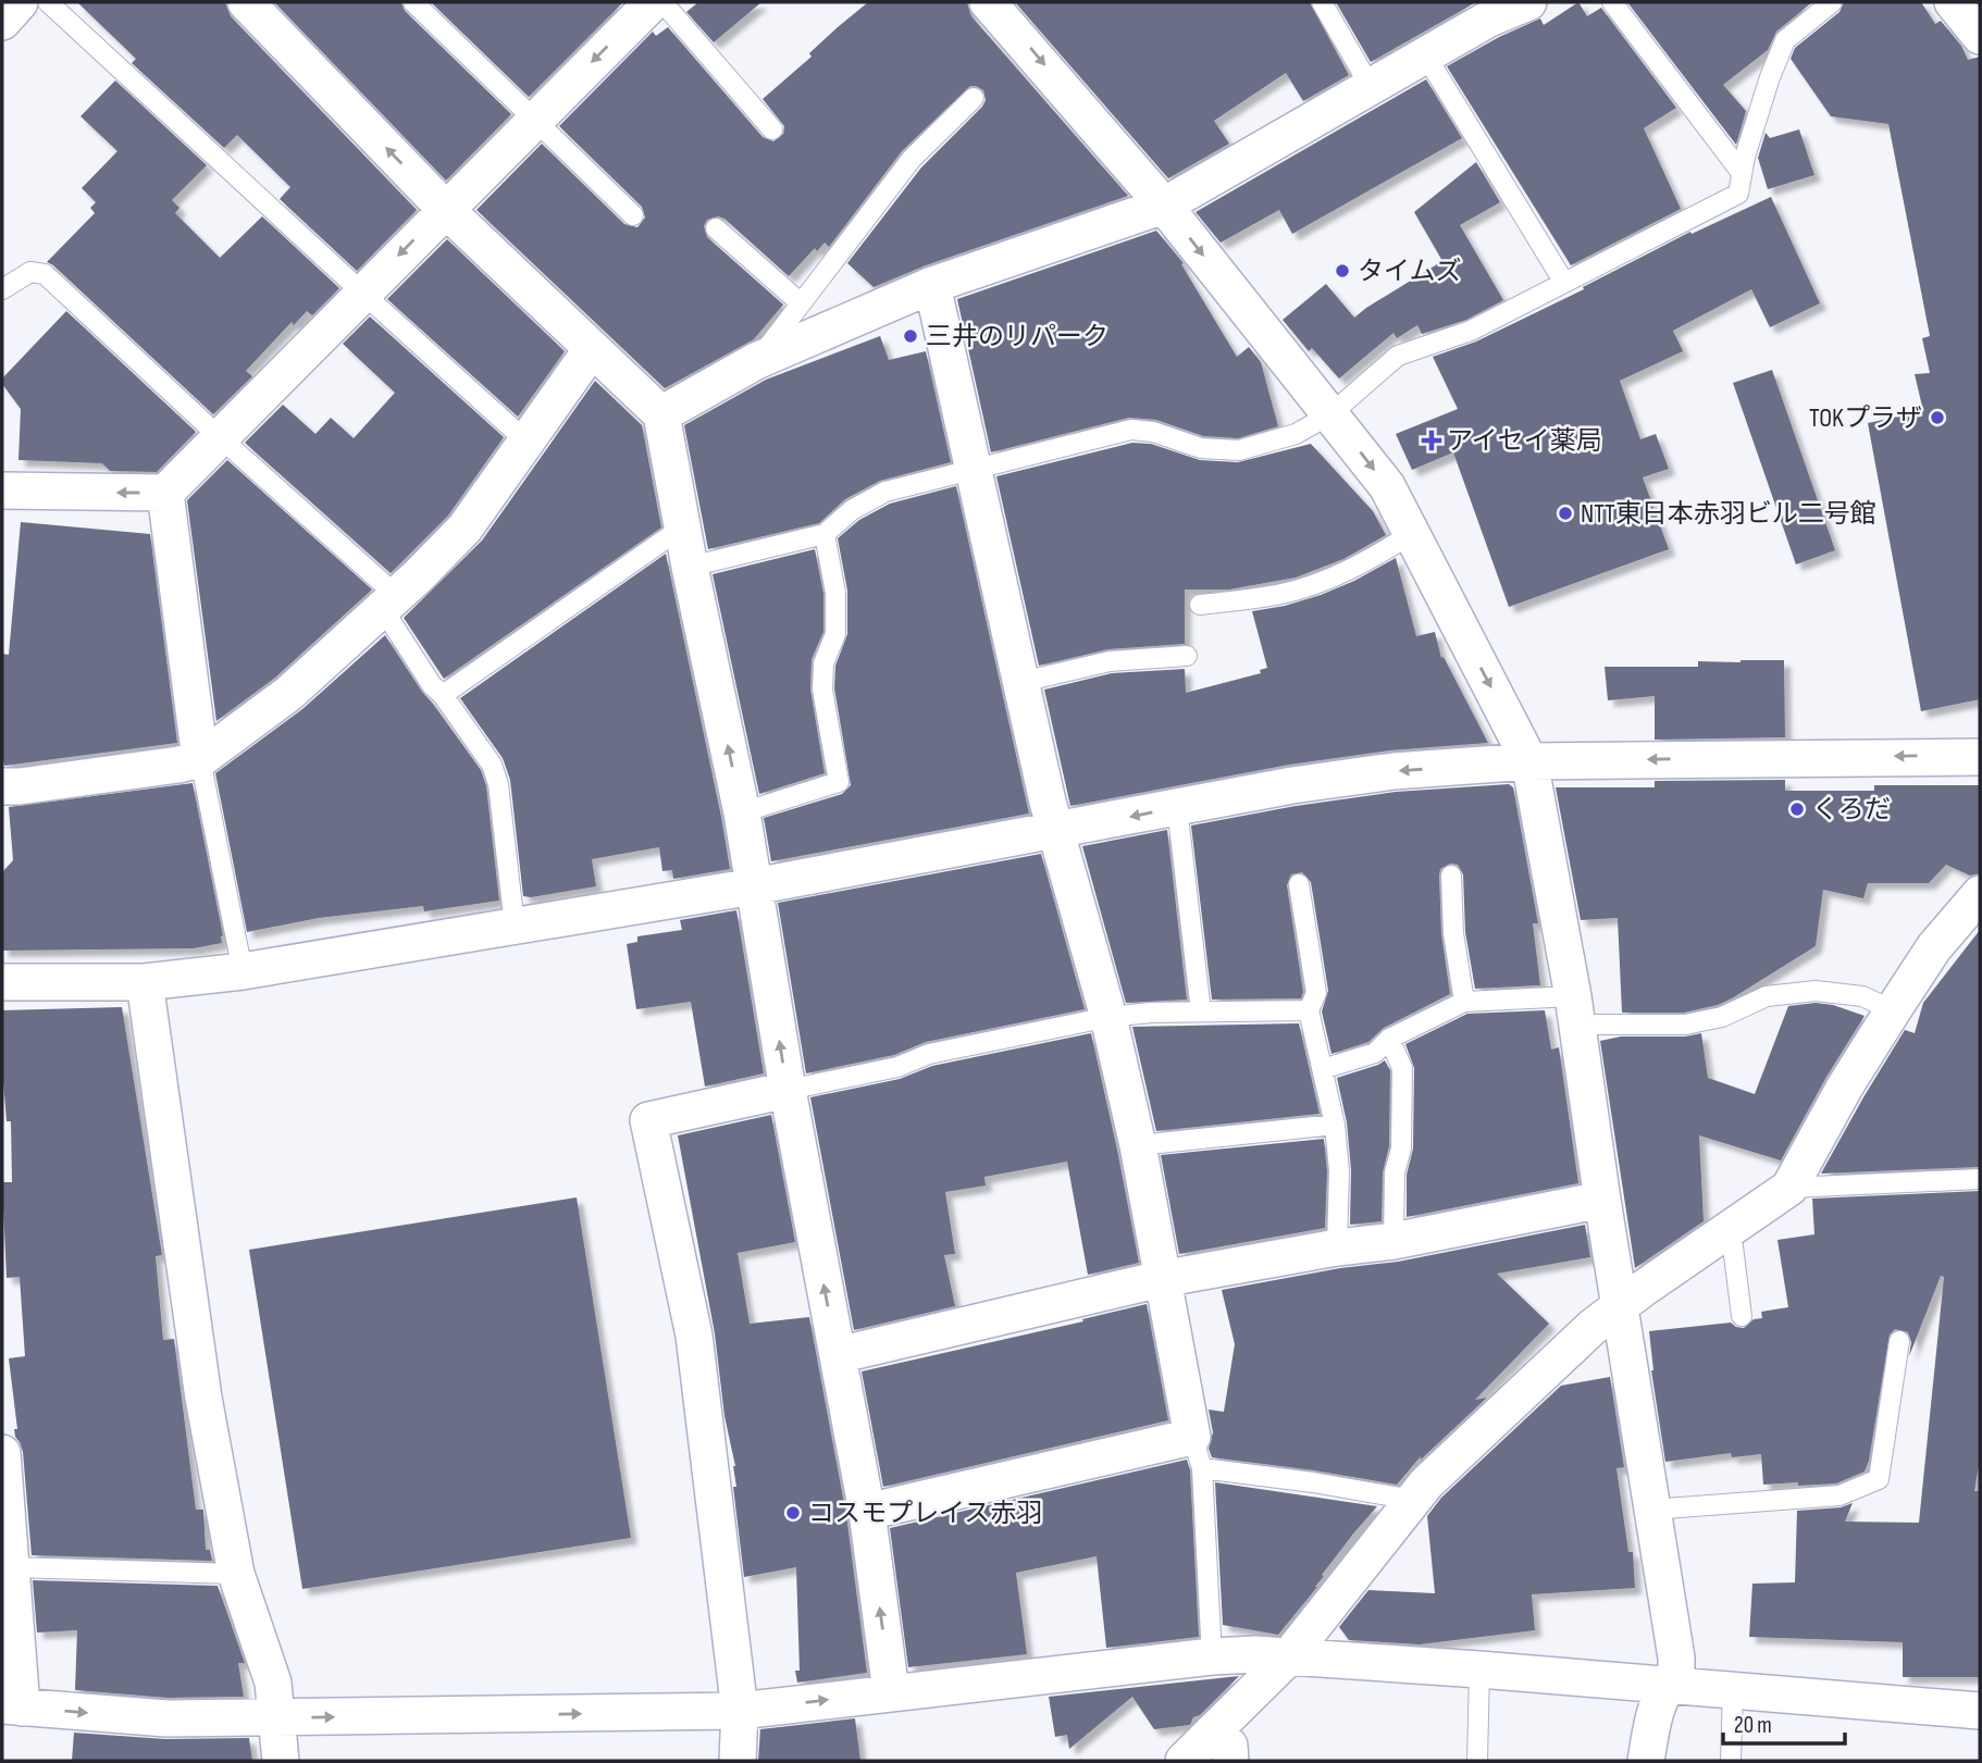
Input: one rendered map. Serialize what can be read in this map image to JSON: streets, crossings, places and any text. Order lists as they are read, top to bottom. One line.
{"places":{"other":["タイムズ","三井のリパーク","TOKプラザ","NTT東日本赤羽ビル二号館","くろだ","コスモプレイス赤羽"],"health":["アイセイ薬局"]},"scale_bar":"20 m"}
